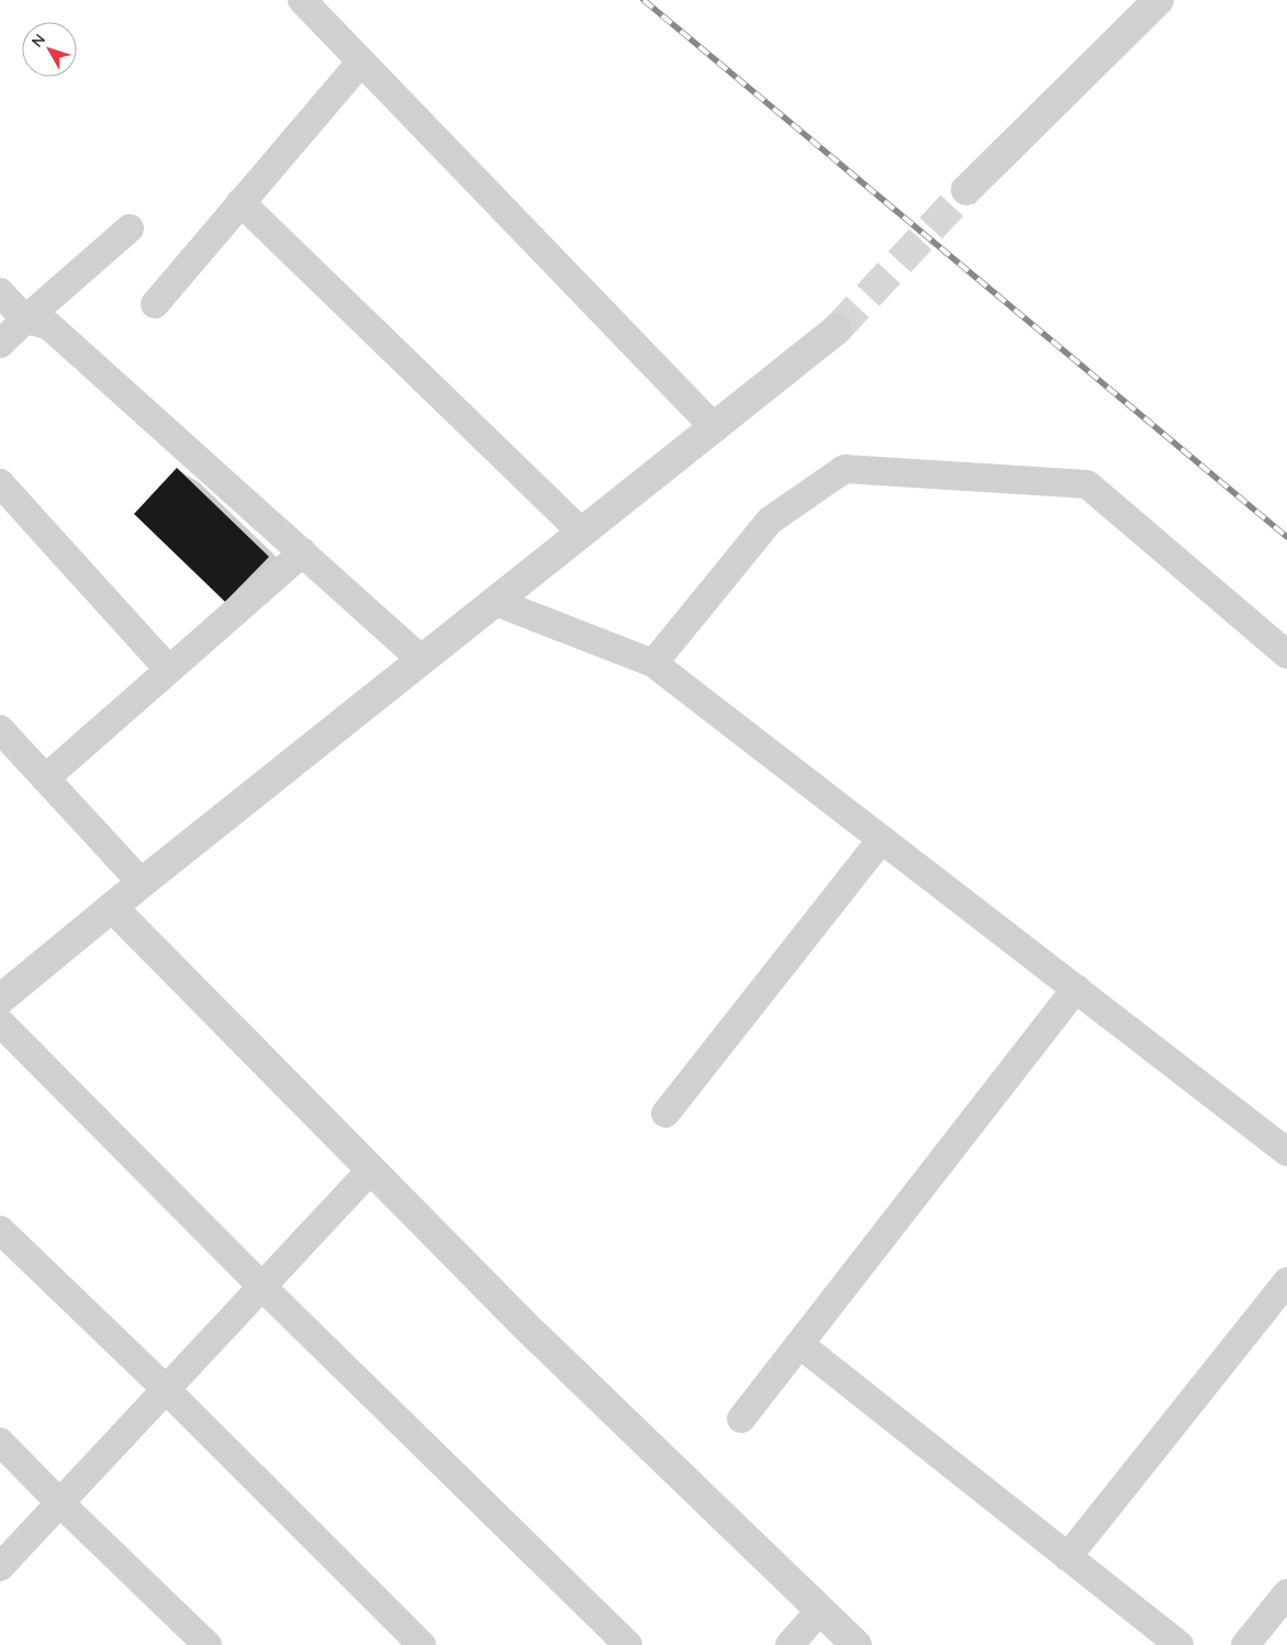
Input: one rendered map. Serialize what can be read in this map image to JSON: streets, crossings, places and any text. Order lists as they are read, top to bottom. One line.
{"north":"top left"}
